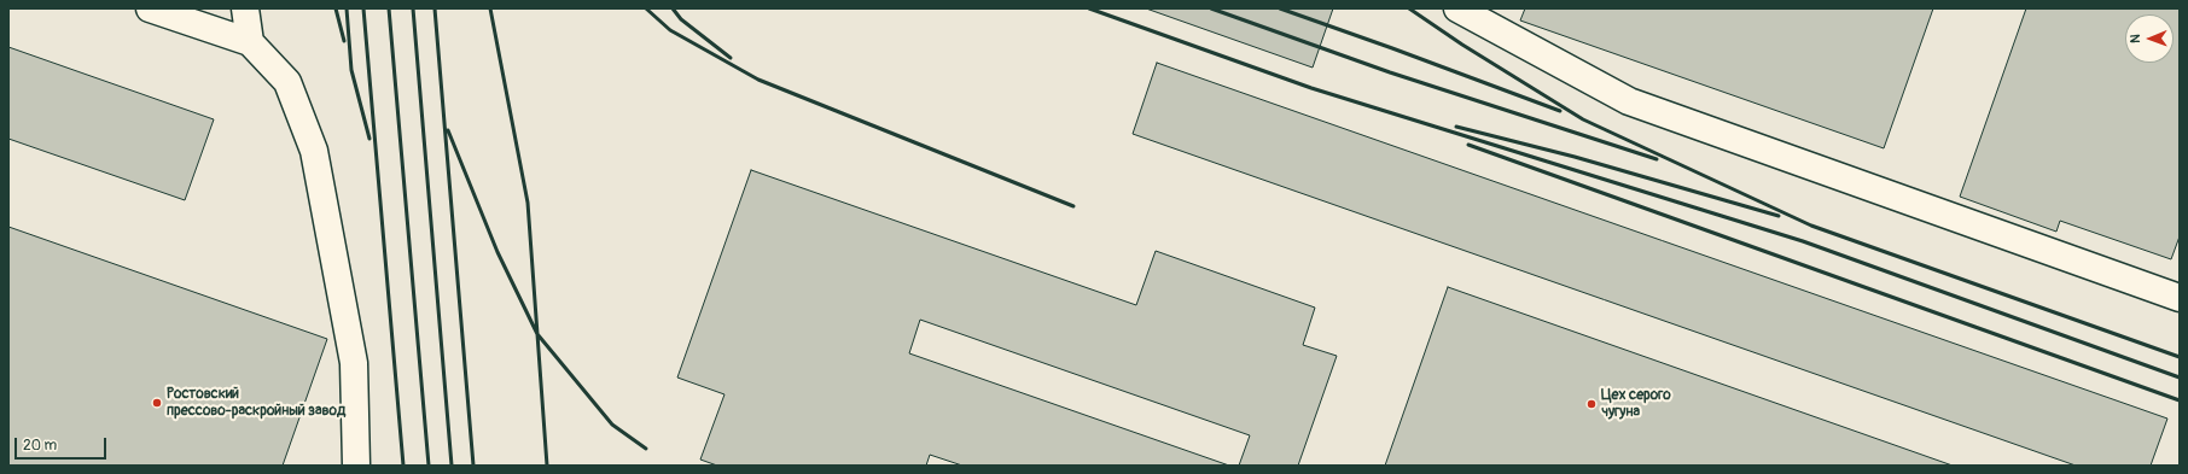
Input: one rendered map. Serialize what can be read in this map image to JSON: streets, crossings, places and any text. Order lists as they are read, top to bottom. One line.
{"places":["Ростовский прессово-раскройный завод","Цех серого чугуна"],"scale_bar":"20 m","north":"left"}
